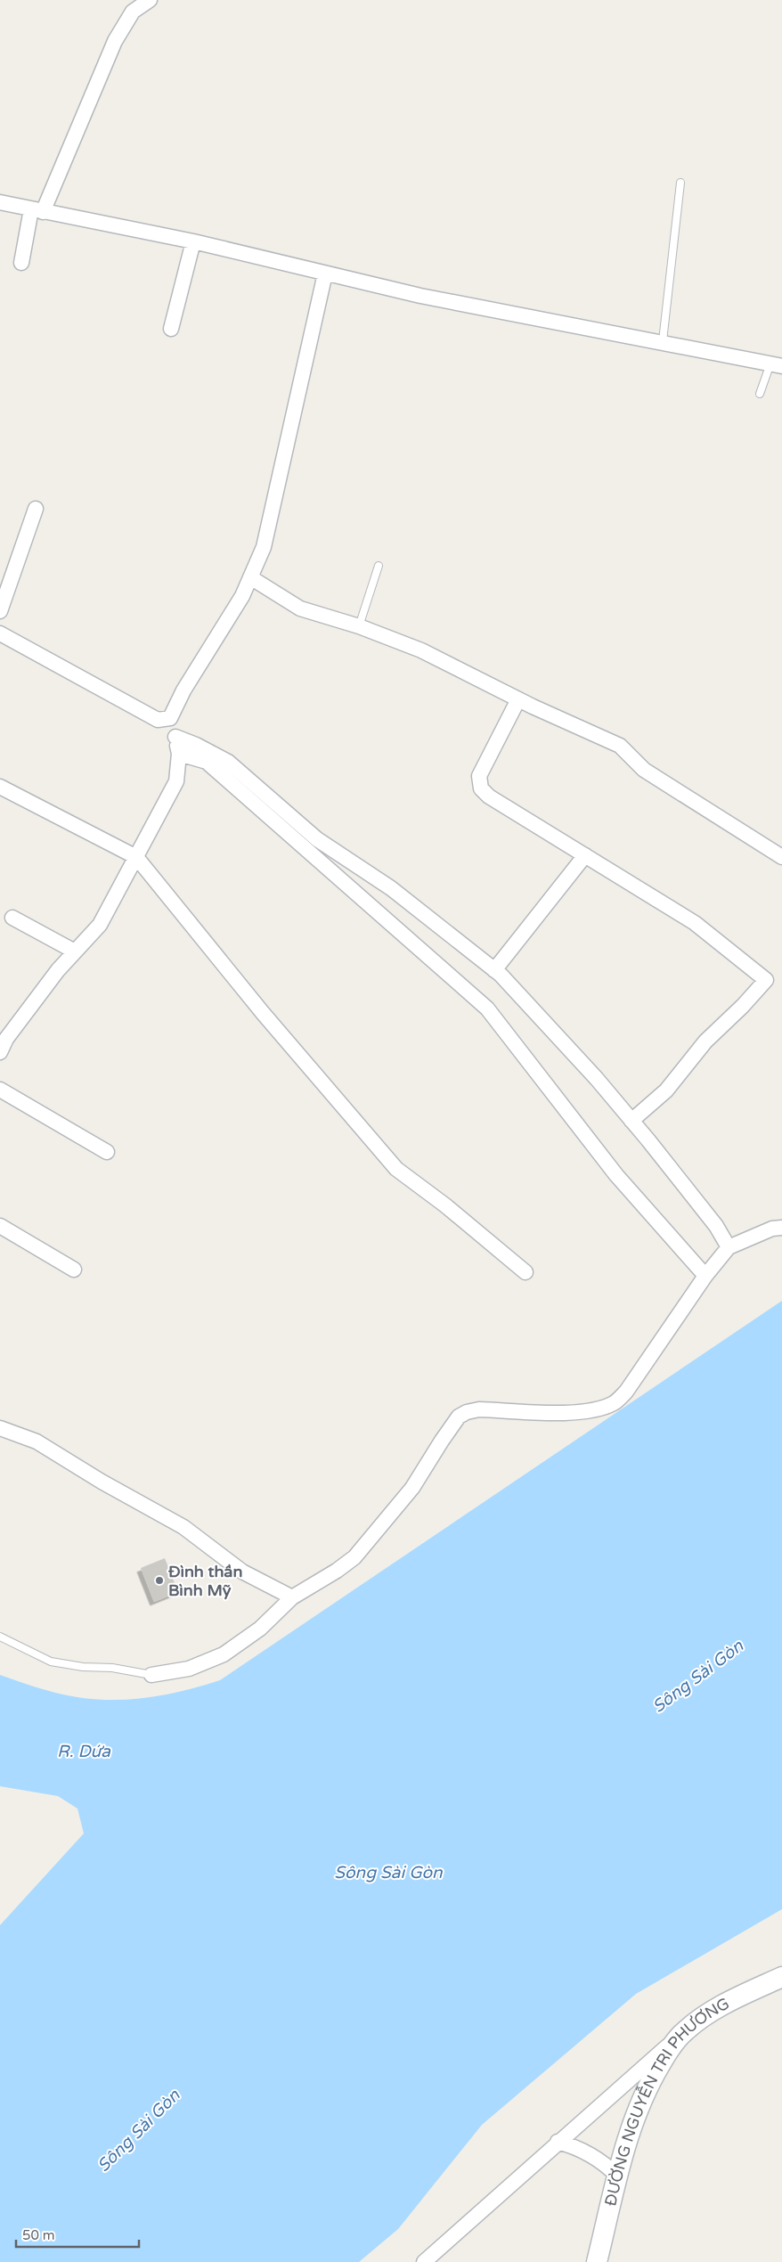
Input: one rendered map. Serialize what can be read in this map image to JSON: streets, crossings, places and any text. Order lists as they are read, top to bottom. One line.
{"streets":{"street":["ĐƯỜNG NGUYỄN TRI PHƯƠNG"]},"water":["Sông Sài Gòn","R. Dứa"],"places":["Đình thần Bình Mỹ"],"scale_bar":"50 m"}
